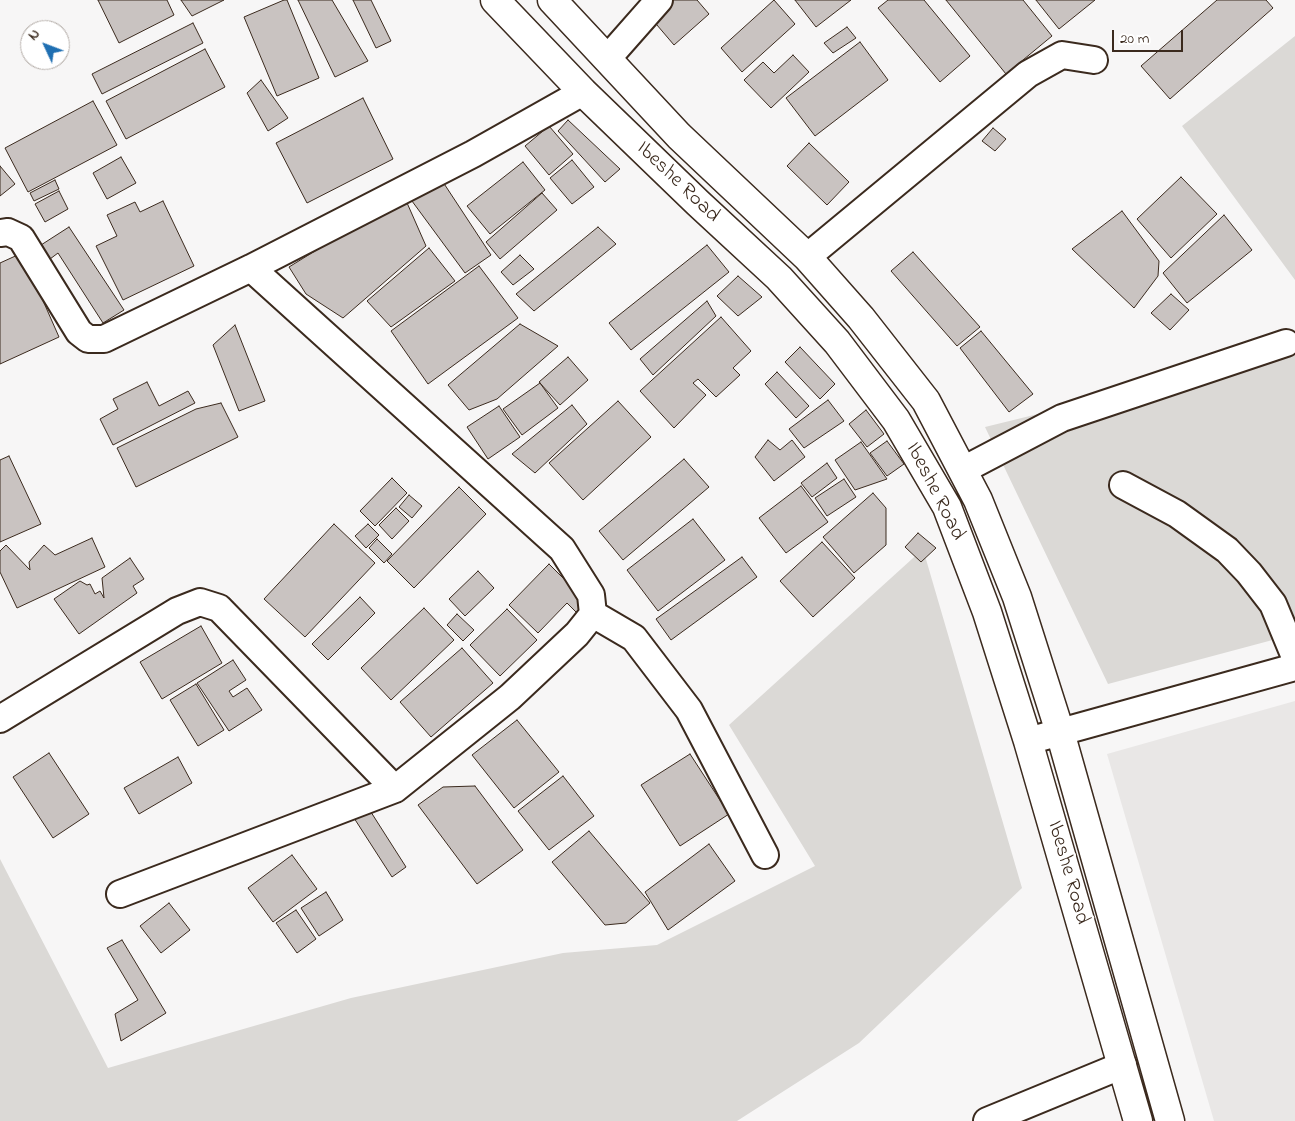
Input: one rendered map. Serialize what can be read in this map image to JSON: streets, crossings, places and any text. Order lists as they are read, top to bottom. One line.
{"streets":{"main road":["Ibeshe Road"]},"scale_bar":"20 m","north":"top left"}
